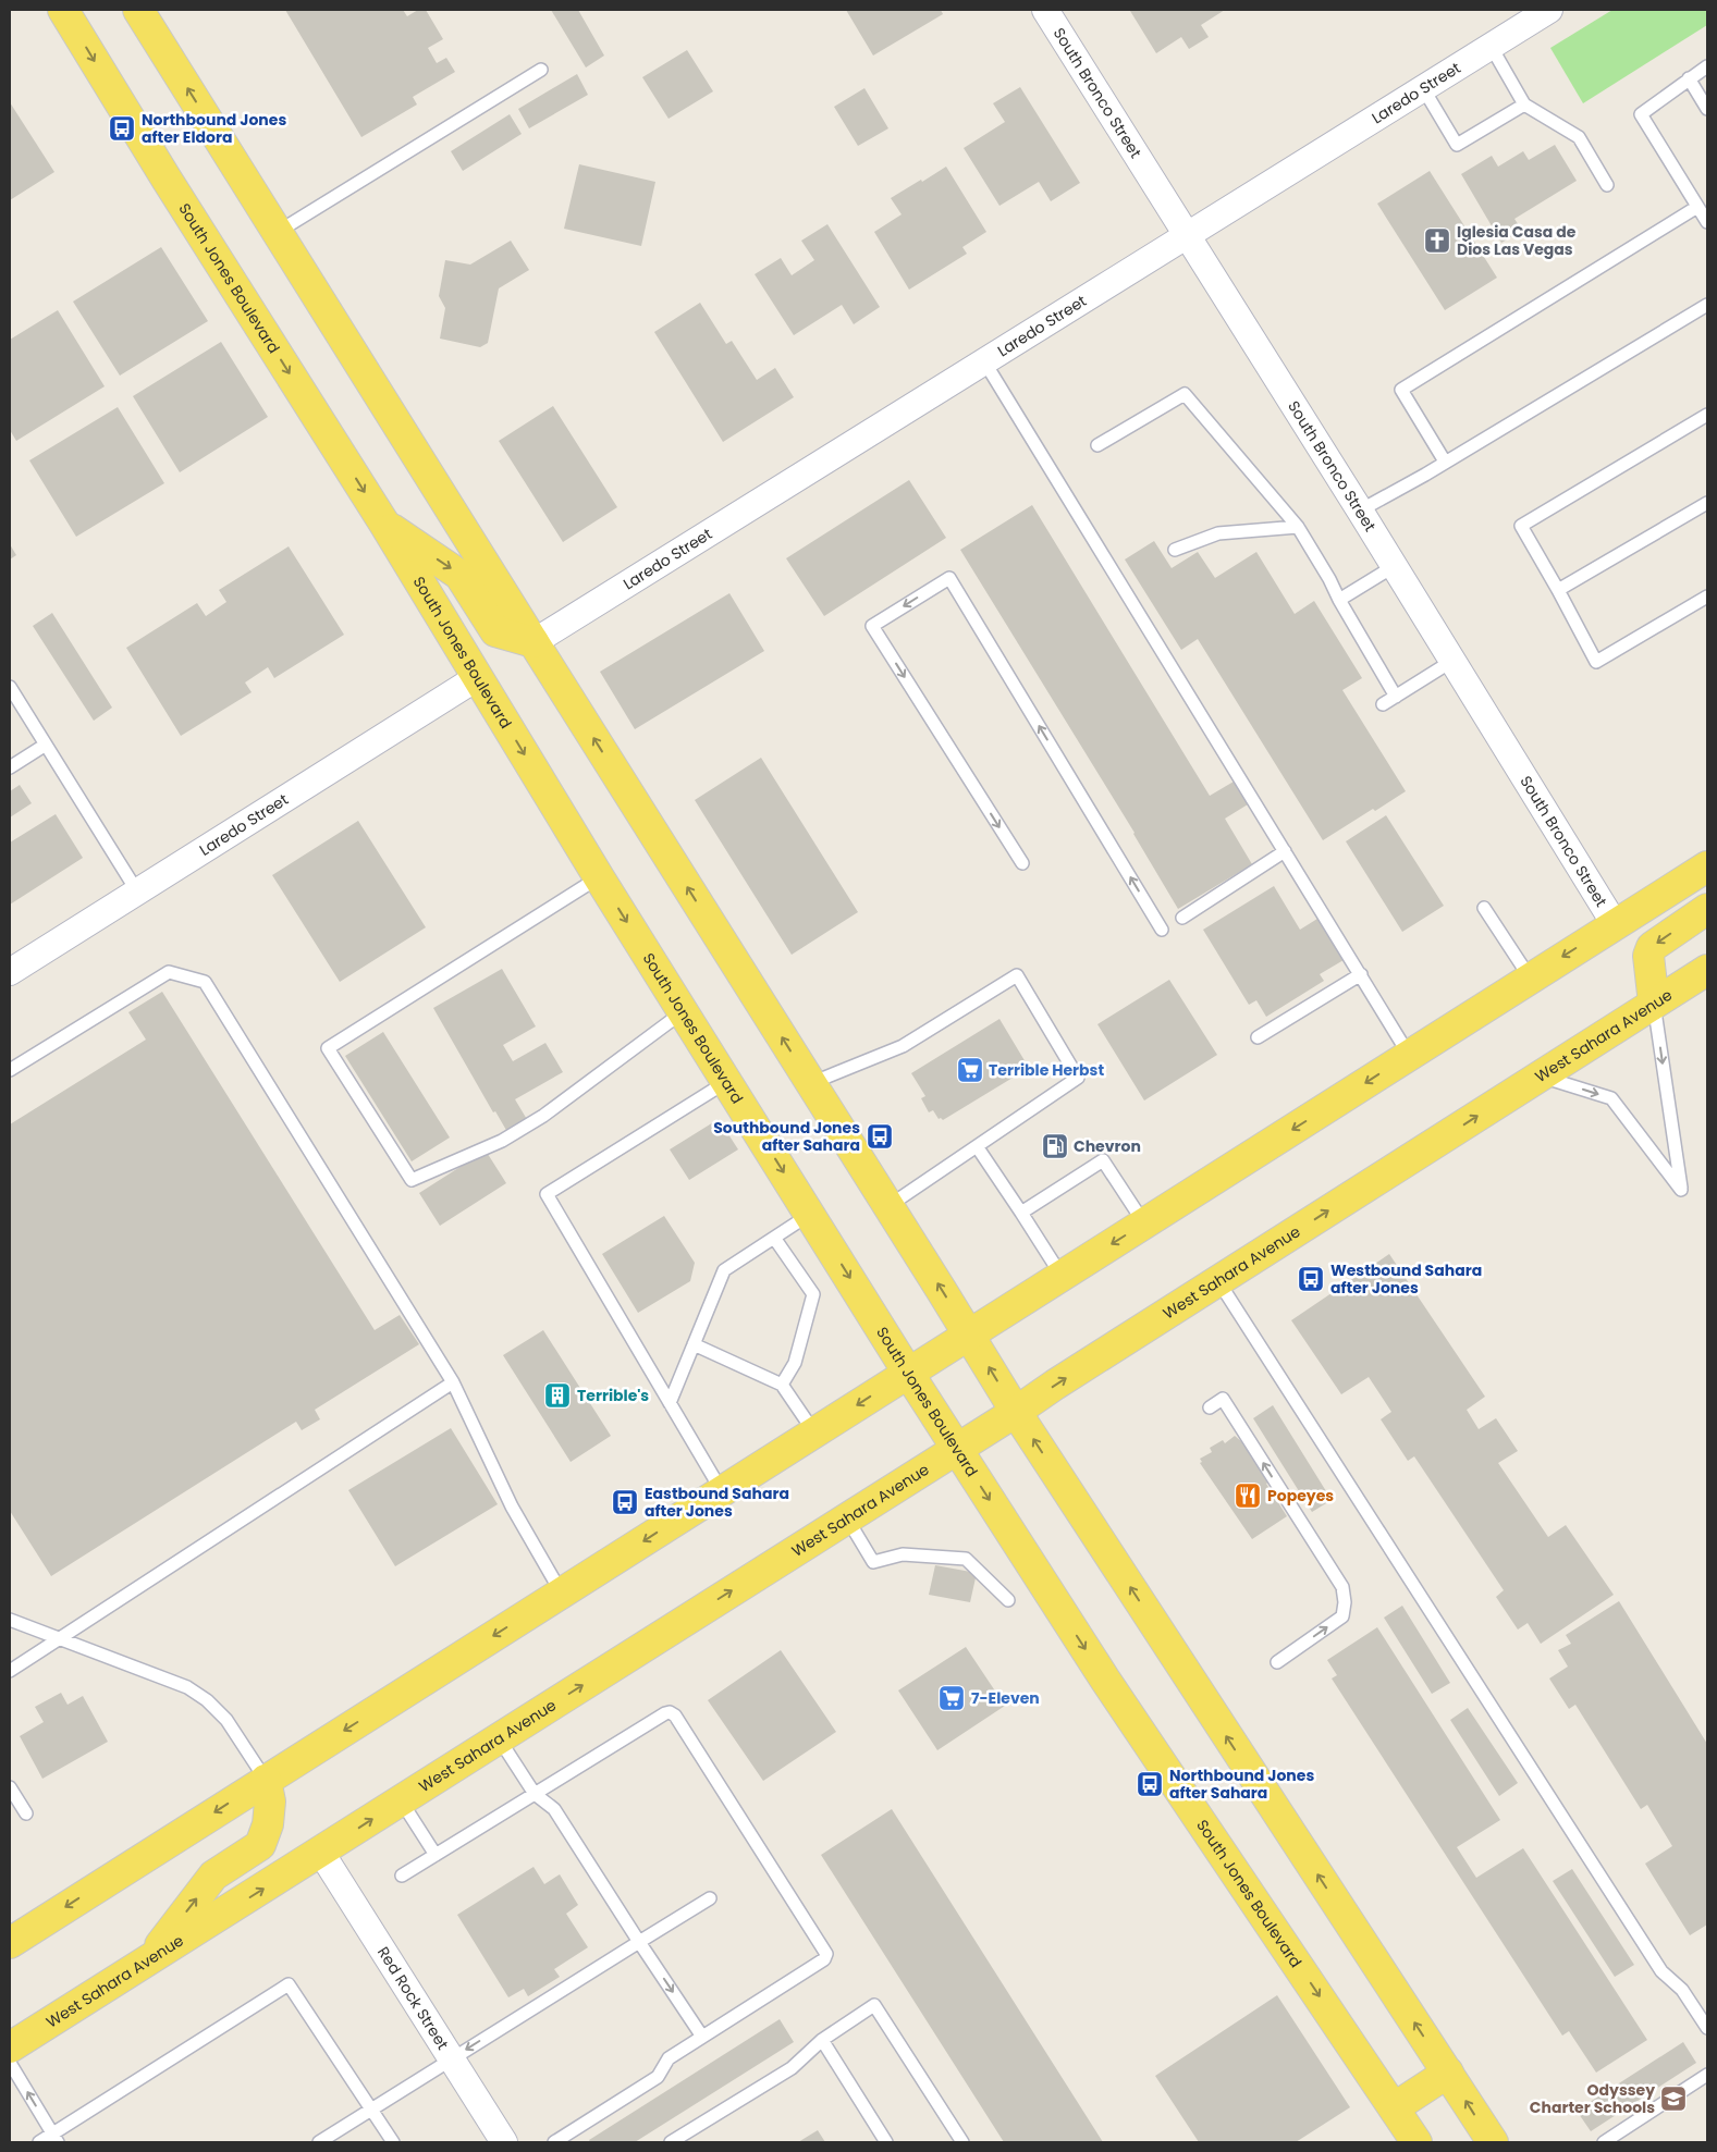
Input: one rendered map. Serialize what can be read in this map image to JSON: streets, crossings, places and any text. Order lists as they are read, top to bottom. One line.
{"streets":{"main road":["South Jones Boulevard","West Sahara Avenue"],"street":["South Bronco Street","Laredo Street","Red Rock Street"]},"crossings":[["South Bronco Street","Laredo Street"],["Laredo Street","South Jones Boulevard"],["South Jones Boulevard","West Sahara Avenue"],["West Sahara Avenue","Red Rock Street"]],"places":{"bus stop":["Northbound Jones after Eldora","Southbound Jones after Sahara","Westbound Sahara after Jones","Eastbound Sahara after Jones","Northbound Jones after Sahara"],"church":["Iglesia Casa de Dios Las Vegas"],"supermarket":["Terrible Herbst","7-Eleven"],"fuel station":["Chevron"],"building":["Terrible's"],"restaurant":["Popeyes"],"school or university":["Odyssey Charter Schools"]}}
